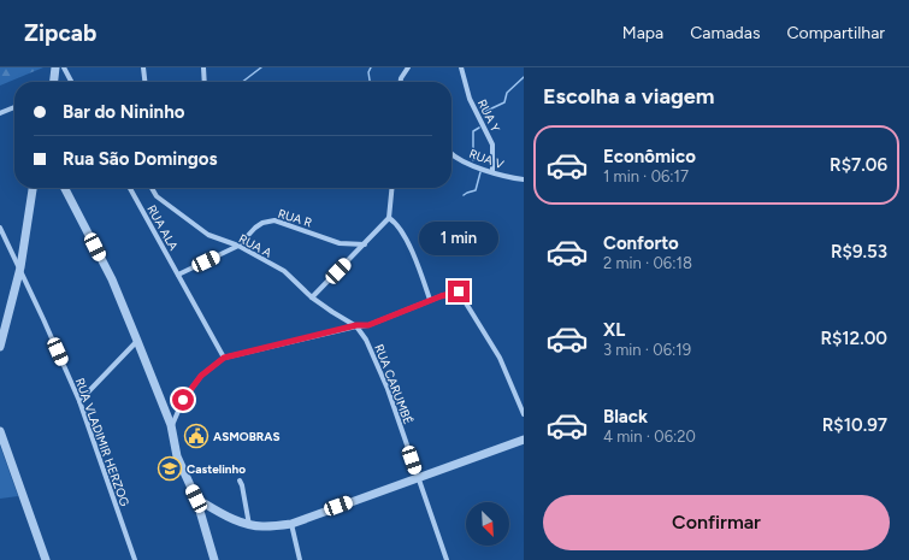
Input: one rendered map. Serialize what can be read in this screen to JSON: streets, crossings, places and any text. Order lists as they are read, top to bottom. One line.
{"streets":{"street":["RUA Y","RUA V","RUA R","RUA ALA","RUA A","RUA CARUMBÉ","RUA VLADIMIR HERZOG"]},"crossings":[["RUA Y","RUA V"],["RUA R","RUA ALA"],["RUA R","RUA A"],["RUA A","RUA CARUMBÉ"]],"places":{"public building":["ASMOBRAS"],"school or university":["Castelinho"]},"north":"bottom right","page":{"header":"Zipcab","nav":["Mapa","Camadas","Compartilhar"],"heading":"Escolha a viagem","banner":["Bar do Nininho","Rua São Domingos"],"list":[{"name":"Econômico","note":"1 min · 06:17","value":"R$7.06"},{"name":"Conforto","note":"2 min · 06:18","value":"R$9.53"},{"name":"XL","note":"3 min · 06:19","value":"R$12.00"},{"name":"Black","note":"4 min · 06:20","value":"R$10.97"}],"bubble":"1 min","buttons":"Confirmar"}}
